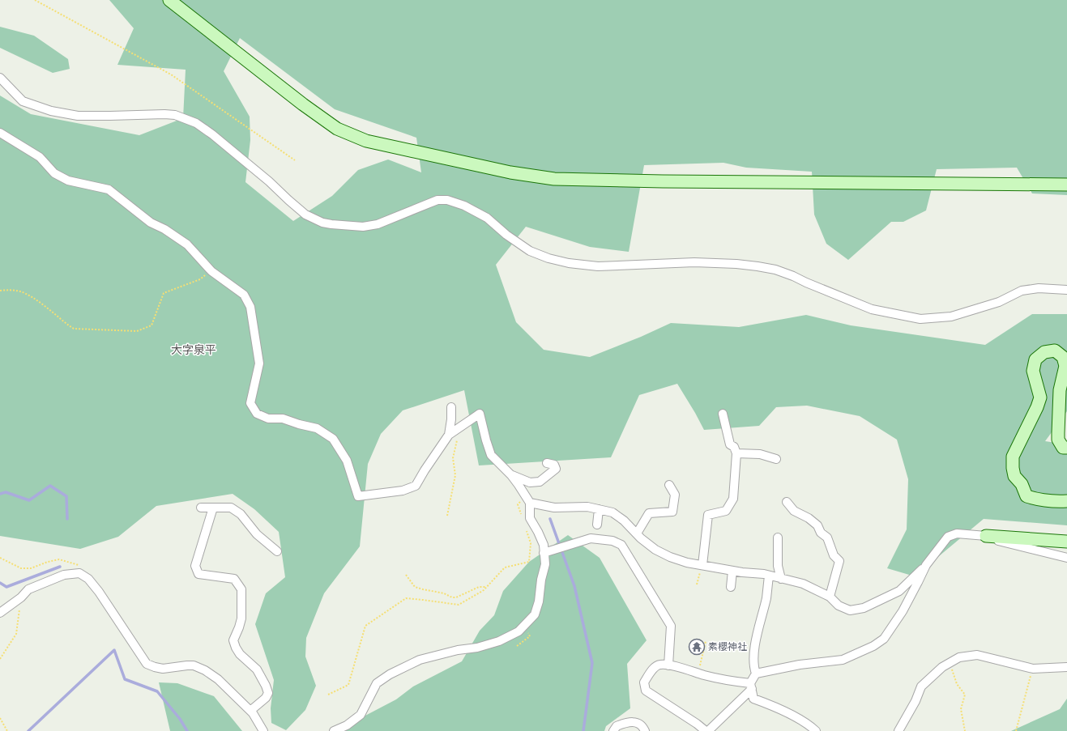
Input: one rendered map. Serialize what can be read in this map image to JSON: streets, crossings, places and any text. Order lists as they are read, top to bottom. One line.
{"districts":["大字泉平"],"places":{"temple":["素櫻神社"]}}
